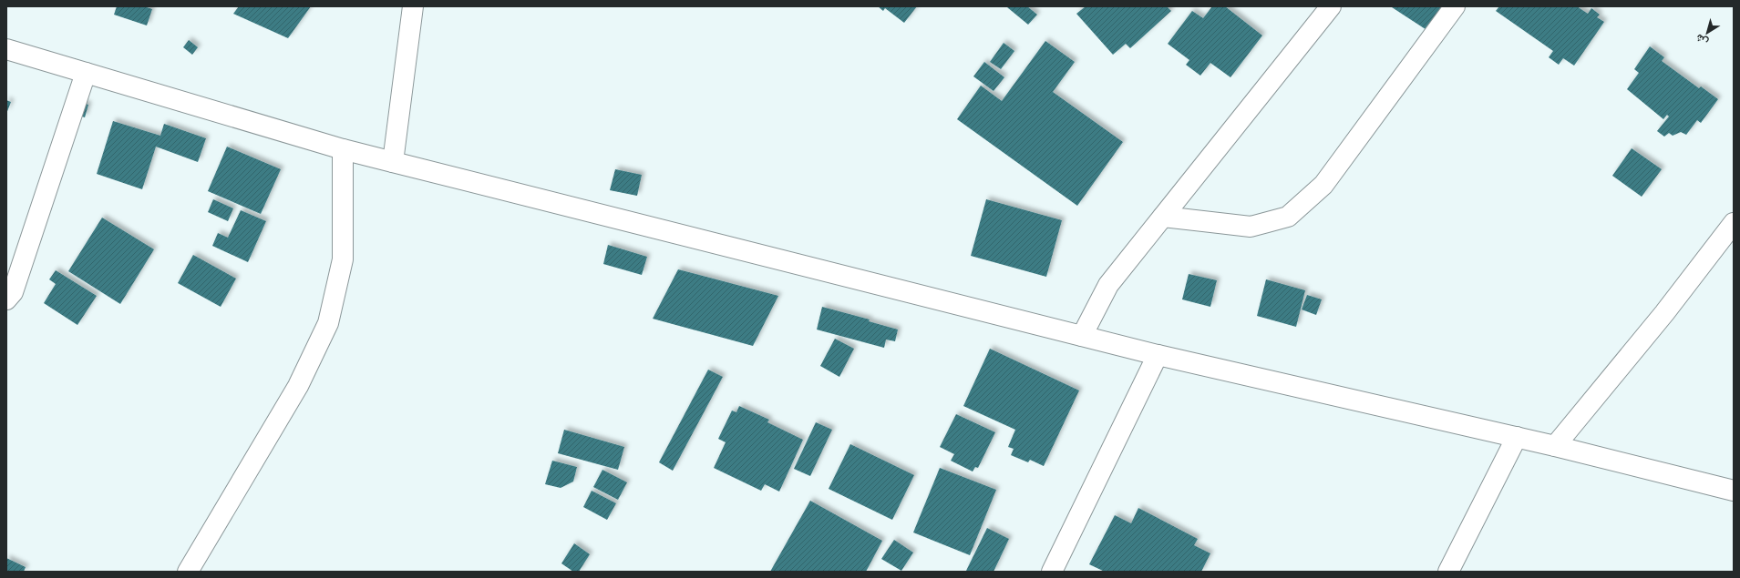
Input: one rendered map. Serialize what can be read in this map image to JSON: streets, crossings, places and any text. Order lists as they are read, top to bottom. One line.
{"north":"bottom left"}
